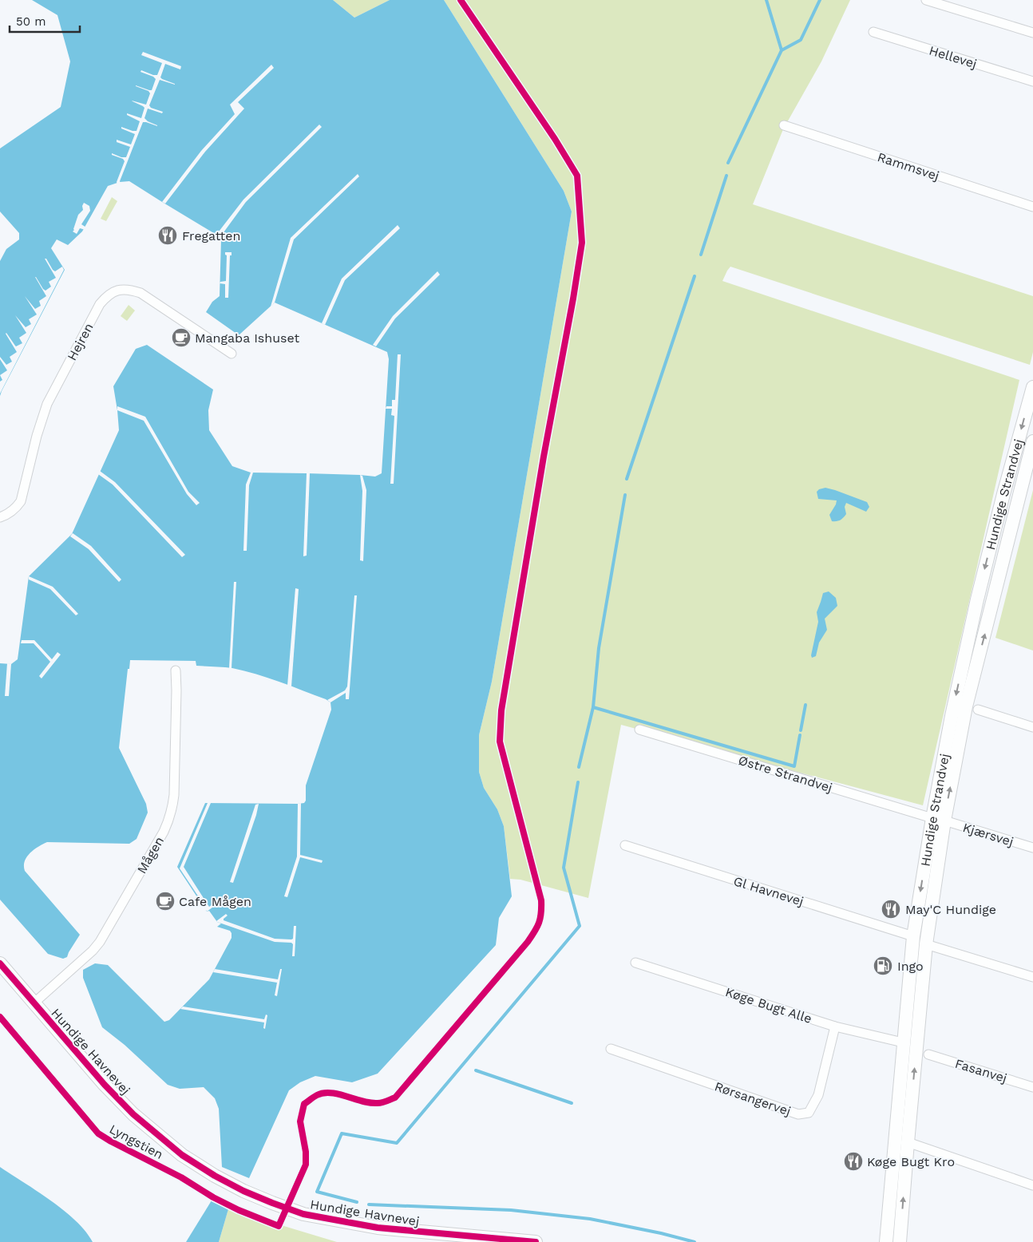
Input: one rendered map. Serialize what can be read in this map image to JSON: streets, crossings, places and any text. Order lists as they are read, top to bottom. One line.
{"streets":{"main road":["Hundige Strandvej","Hundige Havnevej"],"street":["Hellevej","Rammsvej","Hejren","Østre Strandvej","Kjærsvej","Mågen","Gl Havnevej","Køge Bugt Alle","Fasanvej","Rørsangervej"],"cycle path":["Lyngstien"]},"crossings":[["Hundige Strandvej","Østre Strandvej"],["Hundige Strandvej","Kjærsvej"],["Hundige Strandvej","Gl Havnevej"],["Hundige Strandvej","Køge Bugt Alle"],["Østre Strandvej","Kjærsvej"],["Mågen","Hundige Havnevej"],["Køge Bugt Alle","Rørsangervej"]],"places":{"restaurant":["Fregatten","May'C Hundige","Køge Bugt Kro"],"cafe":["Mangaba Ishuset","Cafe Mågen"],"fuel station":["Ingo"]},"scale_bar":"50 m"}
